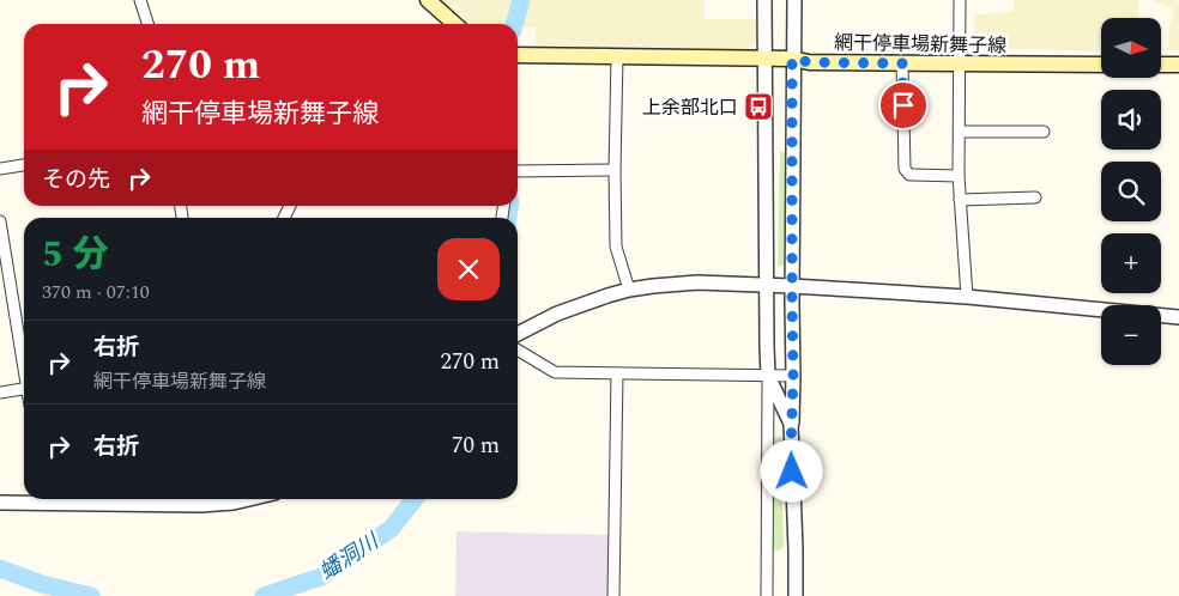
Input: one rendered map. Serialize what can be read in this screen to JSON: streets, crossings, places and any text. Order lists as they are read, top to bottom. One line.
{"streets":{"main road":["網干停車場新舞子線"]},"water":["蟠洞川"],"places":{"bus stop":["上余部北口"]},"north":"right","page":{"map_buttons":["+","−"],"turn":["270 m","網干停車場新舞子線"],"then":"その先","heading":["5 分","370 m · 07:10"],"list":[{"name":"右折","note":"網干停車場新舞子線","value":"270 m"},{"name":"右折","value":"70 m"}]}}
